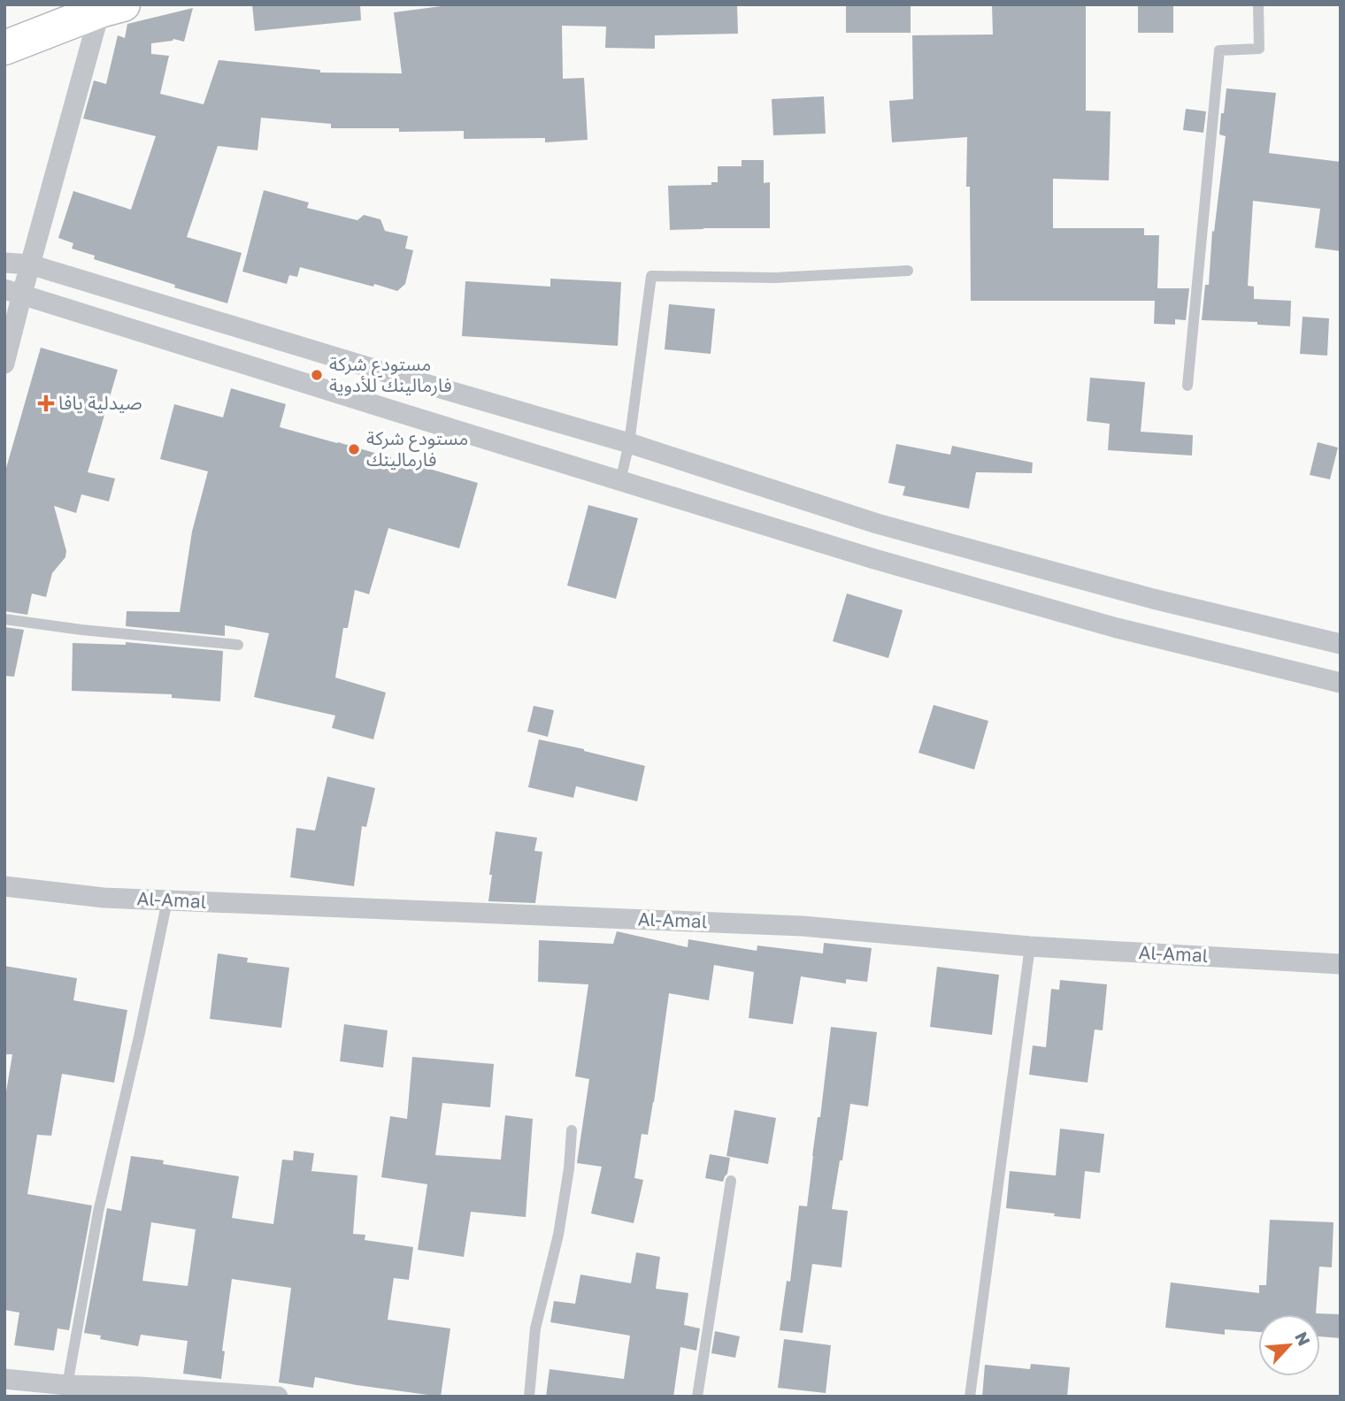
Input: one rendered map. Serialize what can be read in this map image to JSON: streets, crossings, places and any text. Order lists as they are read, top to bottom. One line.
{"streets":{"street":["Al-Amal"]},"places":{"other":["مستودع شركة فارمالينك للأدوية","مستودع شركة فارمالينك"],"health":["صيدلية يافا"]},"north":"top right"}
